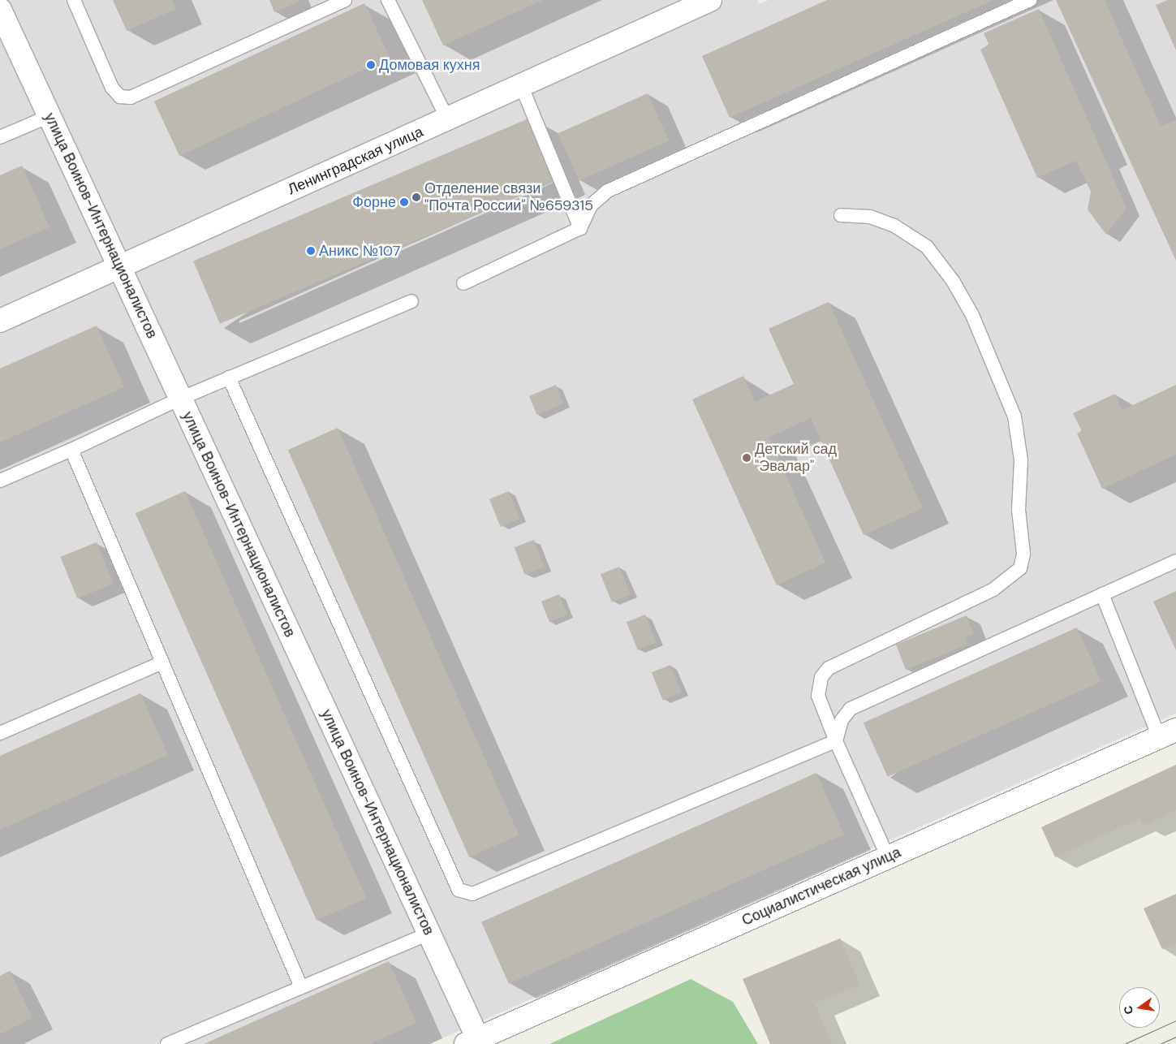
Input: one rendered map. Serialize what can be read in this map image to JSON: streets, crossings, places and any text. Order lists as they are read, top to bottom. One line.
{"streets":{"street":["Ленинградская улица","улица Воинов-Интернационалистов","Социалистическая улица"]},"crossings":[["Ленинградская улица","улица Воинов-Интернационалистов"],["улица Воинов-Интернационалистов","Социалистическая улица"]],"places":["Домовая кухня","Отделение связи \"Почта России\" №659315","Форне","Аникс №107","Детский сад \"Эвалар\""],"north":"left"}
